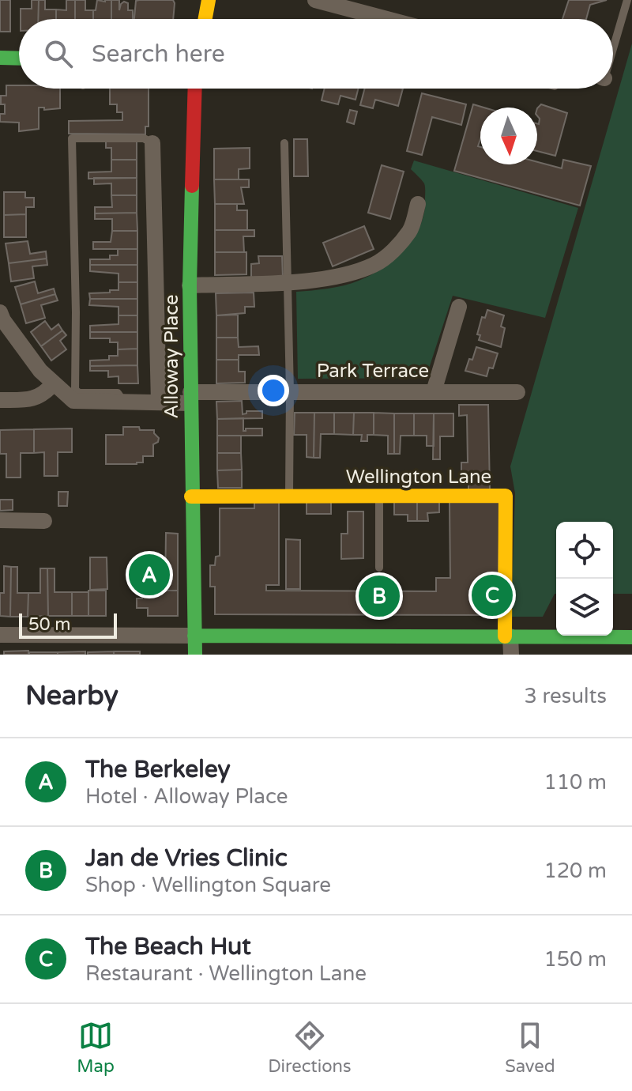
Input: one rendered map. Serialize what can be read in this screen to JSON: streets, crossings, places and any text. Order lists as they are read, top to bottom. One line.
{"streets":{"street":["Alloway Place","Park Terrace","Wellington Lane"]},"crossings":[["Alloway Place","Park Terrace"],["Alloway Place","Wellington Lane"]],"scale_bar":"50 m","north":"bottom","page":{"search":"Search here","pins":["A","C","B"],"scale":"50 m","heading":["Nearby","3 results"],"list":[{"mark":"A","name":"The Berkeley","note":"Hotel · Alloway Place","value":"110 m"},{"mark":"B","name":"Jan de Vries Clinic","note":"Shop · Wellington Square","value":"120 m"},{"mark":"C","name":"The Beach Hut","note":"Restaurant · Wellington Lane","value":"150 m"}],"nav":["Map","Directions","Saved"]}}
